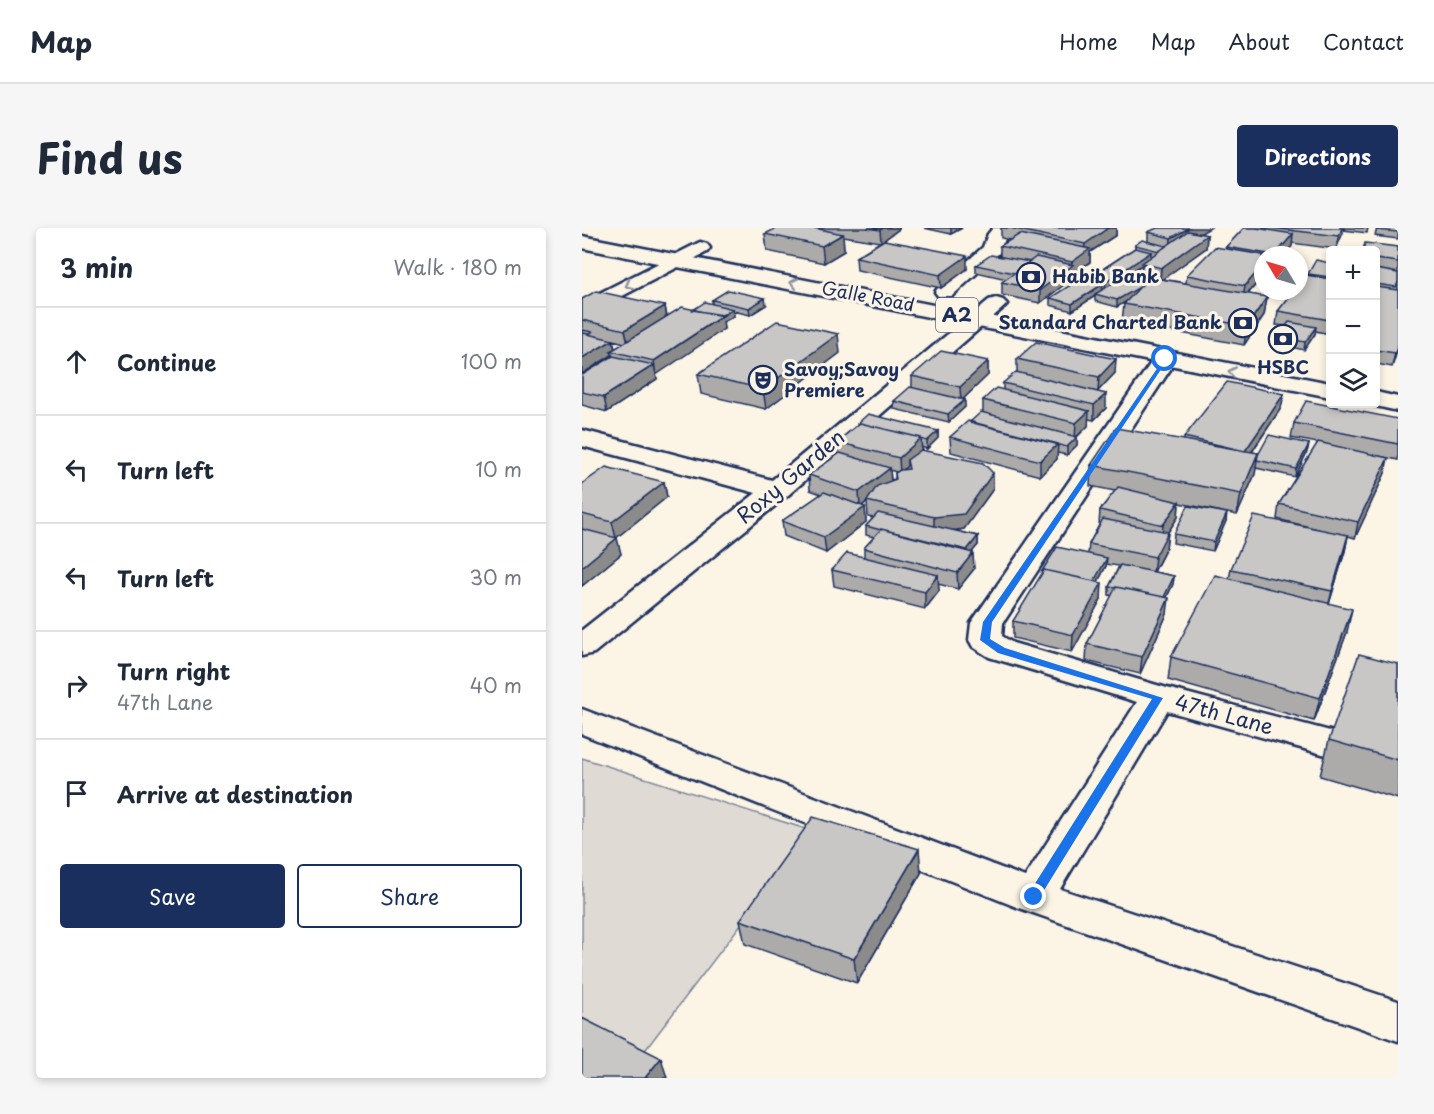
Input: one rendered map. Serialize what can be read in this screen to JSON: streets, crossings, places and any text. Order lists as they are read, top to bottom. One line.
{"streets":{"main road":["Galle Road","A2","Roxy Garden","47th Lane"]},"crossings":[["Galle Road","Roxy Garden"]],"places":{"bank":["Habib Bank","Standard Charted Bank","HSBC"],"theatre":["Savoy;Savoy Premiere"]},"north":"top left","page":{"header":"Map","nav":["Home","Map","About","Contact"],"title":"Find us","buttons":["Directions",["Save","Share"]],"heading":["3 min","Walk · 180 m"],"map_buttons":["+","−"],"list":[["Continue","100 m"],["Turn left","10 m"],["Turn left","30 m"],["Turn right","47th Lane","40 m"],"Arrive at destination"]}}
